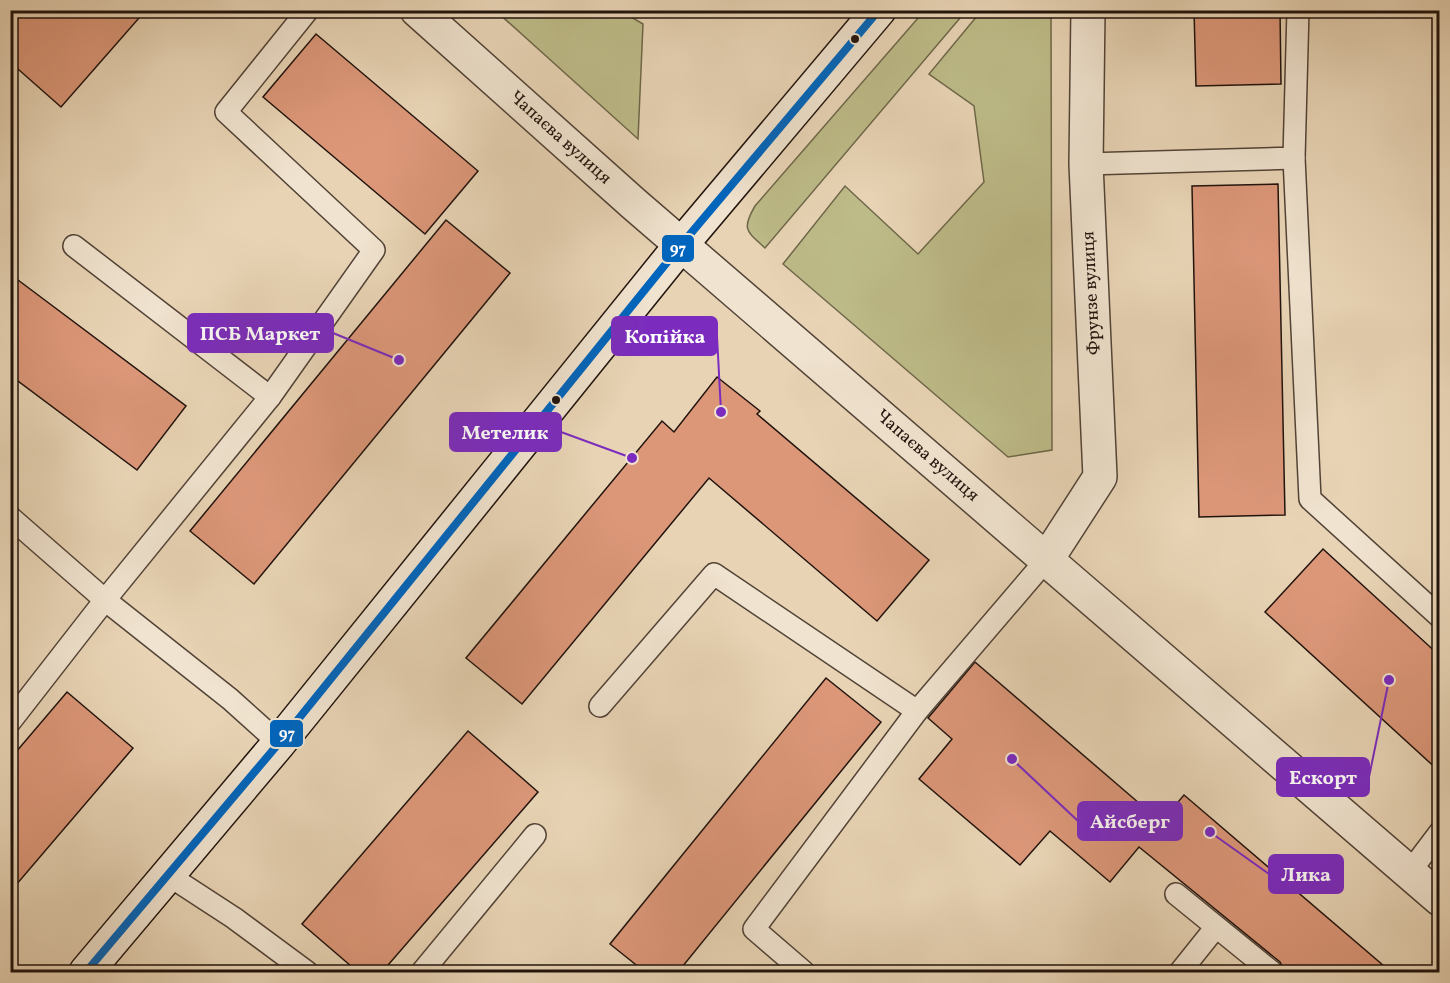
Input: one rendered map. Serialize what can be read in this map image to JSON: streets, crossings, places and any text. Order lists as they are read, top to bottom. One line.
{"streets":{"street":["Чапаєва вулиця","Фрунзе вулиця"]},"crossings":[["Чапаєва вулиця","Фрунзе вулиця"]],"places":["ПСБ Маркет","Копійка","Метелик","Ескорт","Айсберг","Лика"],"lines":["transit line 97"]}
